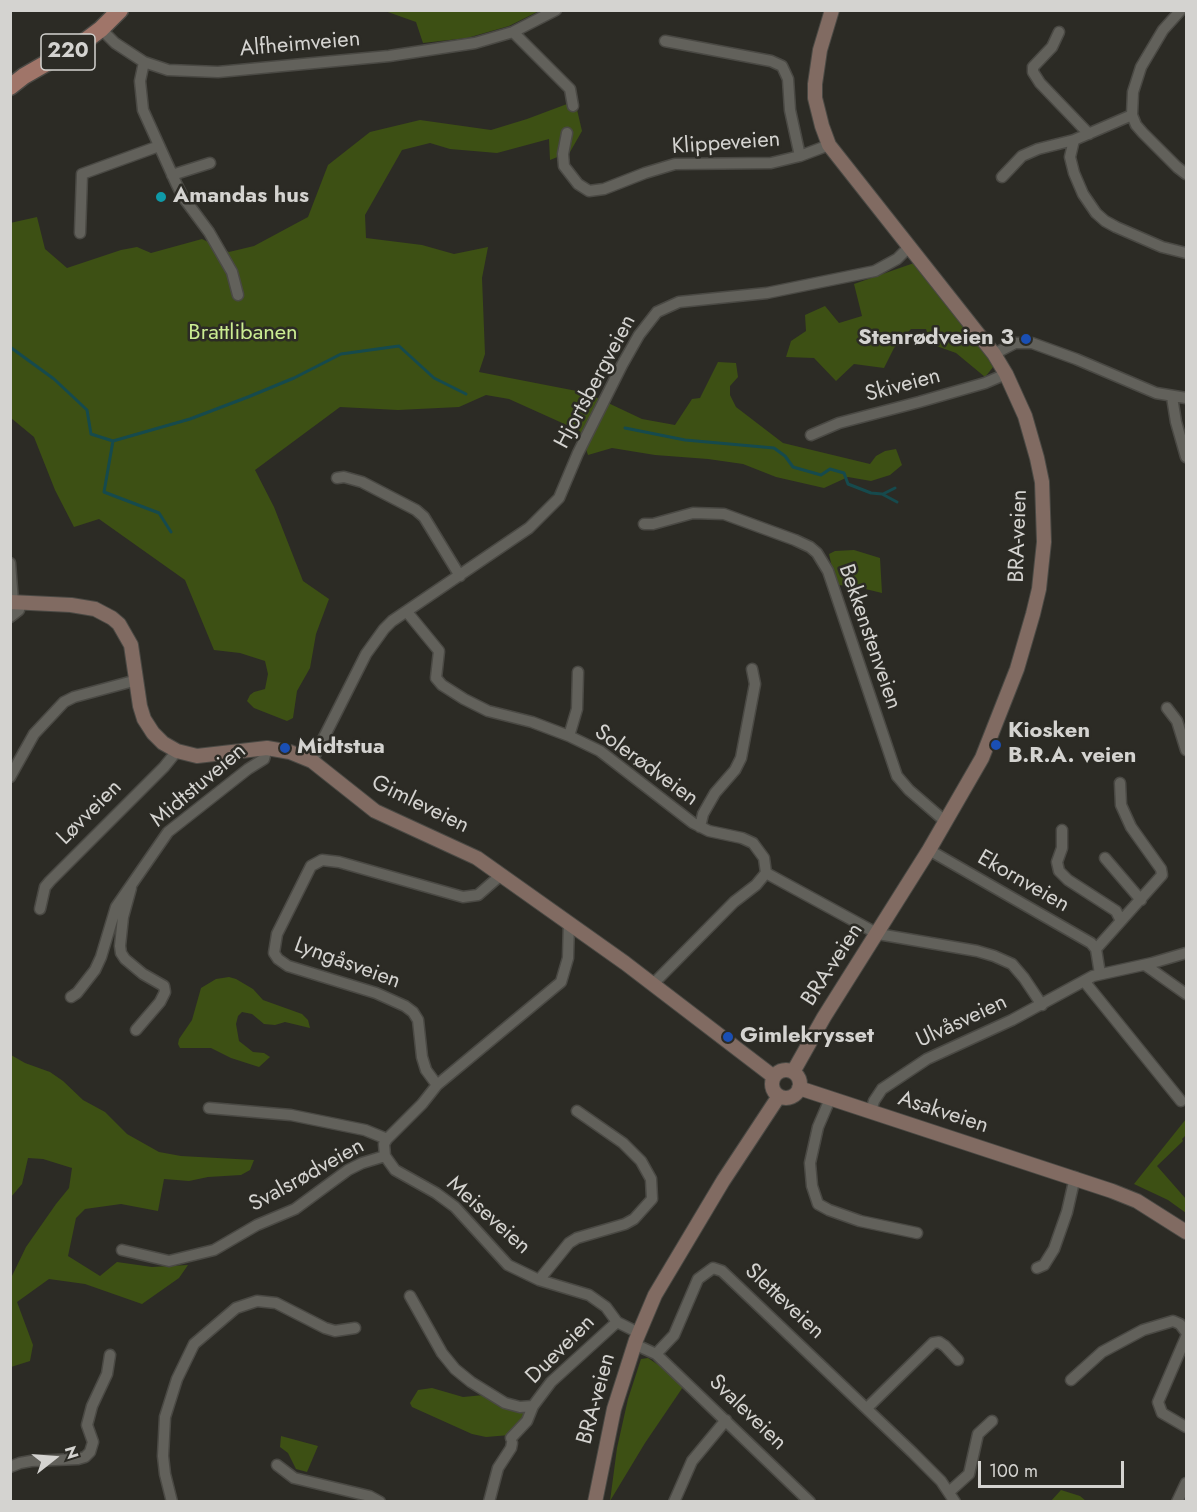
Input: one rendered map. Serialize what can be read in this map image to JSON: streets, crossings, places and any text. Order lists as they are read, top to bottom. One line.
{"streets":{"main road":["220","BRA-veien","Gimleveien","Asakveien"],"street":["Alfheimveien","Klippeveien","Hjortsbergveien","Skiveien","Bekkenstenveien","Solerødveien","Midtstuveien","Løvveien","Ekornveien","Lyngåsveien","Ulvåsveien","Svalsrødveien","Meiseveien","Sletteveien","Dueveien","Svaleveien"]},"crossings":[["Alfheimveien","220"],["Klippeveien","BRA-veien"],["Hjortsbergveien","BRA-veien"],["Hjortsbergveien","Solerødveien"],["Hjortsbergveien","Gimleveien"],["Skiveien","BRA-veien"],["BRA-veien","Bekkenstenveien"],["BRA-veien","Gimleveien"],["BRA-veien","Ekornveien"],["BRA-veien","Asakveien"],["BRA-veien","Meiseveien"],["Midtstuveien","Gimleveien"],["Gimleveien","Løvveien"],["Gimleveien","Lyngåsveien"],["Gimleveien","Asakveien"],["Gimleveien","Svalsrødveien"],["Lyngåsveien","Svalsrødveien"],["Ulvåsveien","Asakveien"],["Svalsrødveien","Meiseveien"],["Meiseveien","Dueveien"],["Sletteveien","Svaleveien"]],"parks":["Brattlibanen"],"places":["Amandas hus","Stenrødveien 3","Kiosken B.R.A. veien","Midtstua","Gimlekrysset"],"scale_bar":"100 m","north":"right"}
